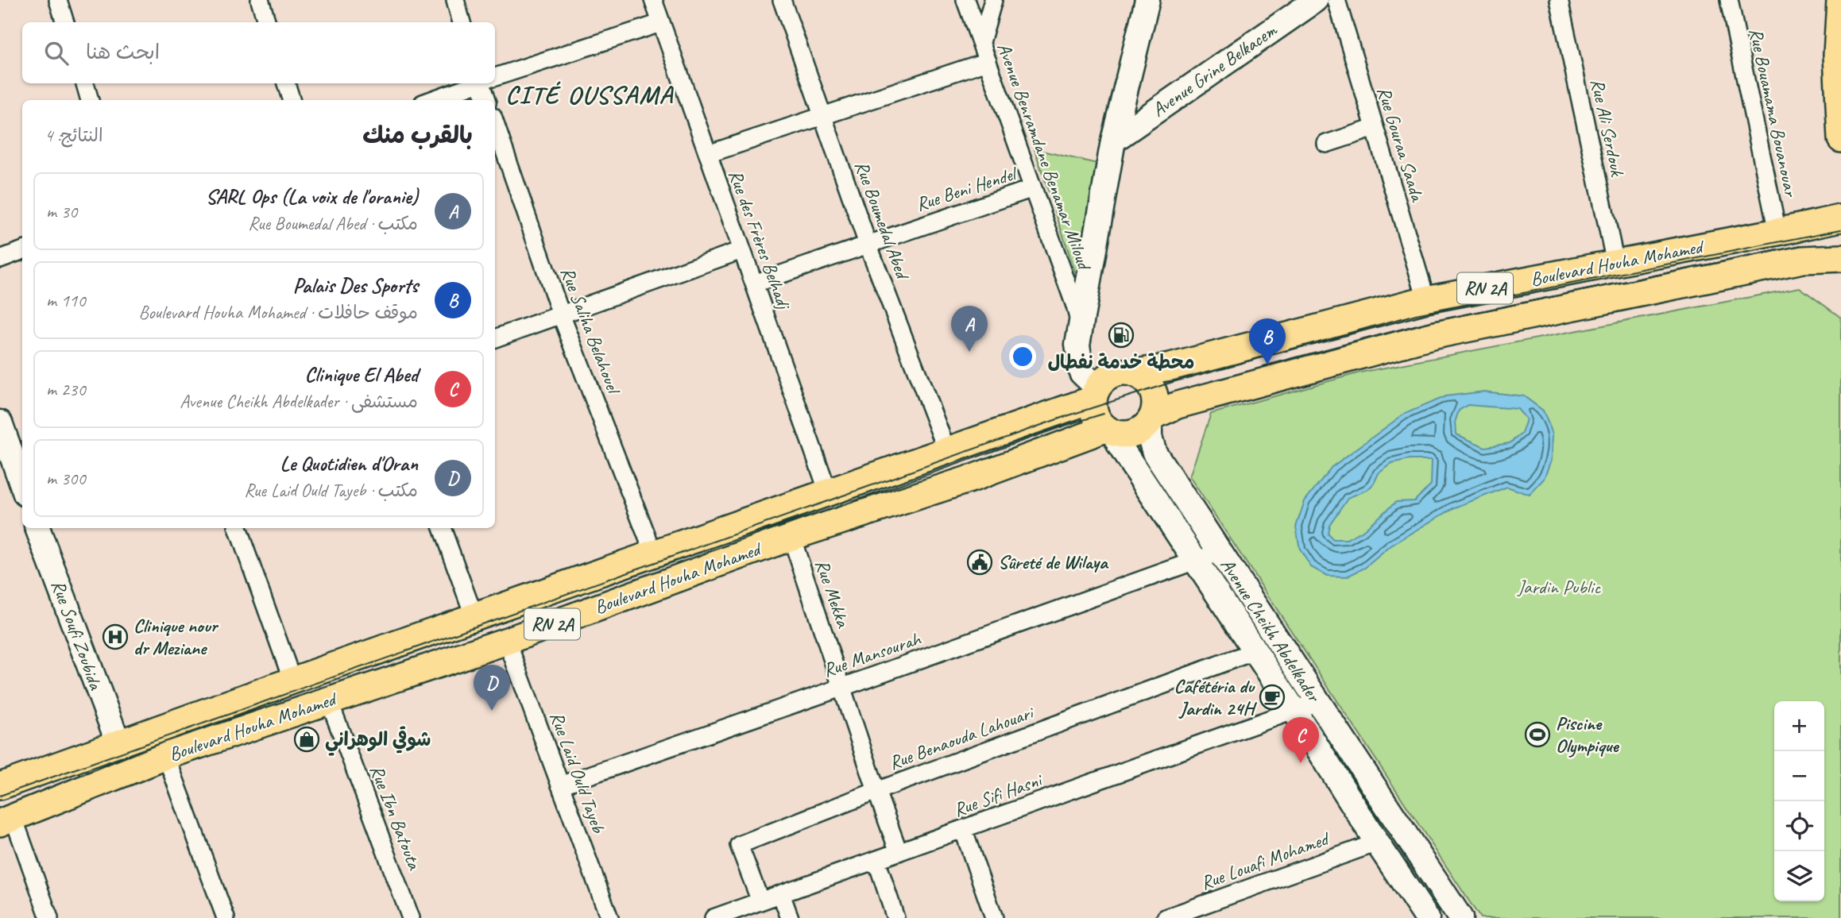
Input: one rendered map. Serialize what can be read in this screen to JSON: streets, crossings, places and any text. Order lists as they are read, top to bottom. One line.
{"streets":{"main road":["Avenue Grine Belkacem","Boulevard Houha Mohamed","RN 2A","Avenue Cheikh Abdelkader","Rue Soufi Zoubida"],"street":["Rue Bouamama Bouanouar","Rue Ali Serdouk","Rue Gouraa Saada","Avenue Benramdane Benamar Miloud","Rue Beni Hendel","Rue Boumedal Abed","Rue des Frères Belhadj","Rue Saliha Belahouel","Rue Mekka","Rue Mansourah","Rue Benaouda Lahouari","Rue Laid Ould Tayeb","Rue Sifi Hasni","Rue Ibn Batouta","Rue Louafi Mohamed"]},"crossings":[["Rue Bouamama Bouanouar","Boulevard Houha Mohamed"],["Rue Ali Serdouk","Boulevard Houha Mohamed"],["Rue Gouraa Saada","Boulevard Houha Mohamed"],["Avenue Benramdane Benamar Miloud","Rue Beni Hendel"],["Rue Beni Hendel","Rue Boumedal Abed"],["Rue Beni Hendel","Rue des Frères Belhadj"],["Rue Boumedal Abed","Boulevard Houha Mohamed"],["Rue des Frères Belhadj","Boulevard Houha Mohamed"],["Boulevard Houha Mohamed","Rue Saliha Belahouel"],["Boulevard Houha Mohamed","Rue Mekka"],["Boulevard Houha Mohamed","Avenue Cheikh Abdelkader"],["Boulevard Houha Mohamed","Rue Soufi Zoubida"],["Boulevard Houha Mohamed","Rue Laid Ould Tayeb"],["Boulevard Houha Mohamed","Rue Ibn Batouta"],["Rue Mekka","Rue Mansourah"],["Rue Mekka","Rue Benaouda Lahouari"],["Rue Mekka","Rue Sifi Hasni"],["Avenue Cheikh Abdelkader","Rue Mansourah"],["Avenue Cheikh Abdelkader","Rue Benaouda Lahouari"],["Avenue Cheikh Abdelkader","Rue Sifi Hasni"],["Avenue Cheikh Abdelkader","Rue Louafi Mohamed"],["Rue Mansourah","Rue Laid Ould Tayeb"],["Rue Benaouda Lahouari","Rue Sifi Hasni"]],"districts":["CITÉ OUSSAMA"],"parks":["Jardin Public"],"places":{"fuel station":["محطة خدمة نفطال"],"public building":["Sûreté de Wilaya"],"hospital":["Clinique nour dr Meziane"],"cafe":["Cafétéria du Jardin 24H"],"sports":["Piscine Olympique"],"shop":["شوقي الوهراني"]},"page":{"search":"ابحث هنا","heading":["بالقرب منك","النتائج: 4"],"list":[{"mark":"A","name":"SARL Ops (La voix de l'oranie)","note":"مكتب · Rue Boumedal Abed","value":"30 m"},{"mark":"B","name":"Palais Des Sports","note":"موقف حافلات · Boulevard Houha Mohamed","value":"110 m"},{"mark":"C","name":"Clinique El Abed","note":"مستشفى · Avenue Cheikh Abdelkader","value":"230 m"},{"mark":"D","name":"Le Quotidien d'Oran","note":"مكتب · Rue Laid Ould Tayeb","value":"300 m"}],"pins":["A","B","D","C"],"map_buttons":["+","−"]}}
